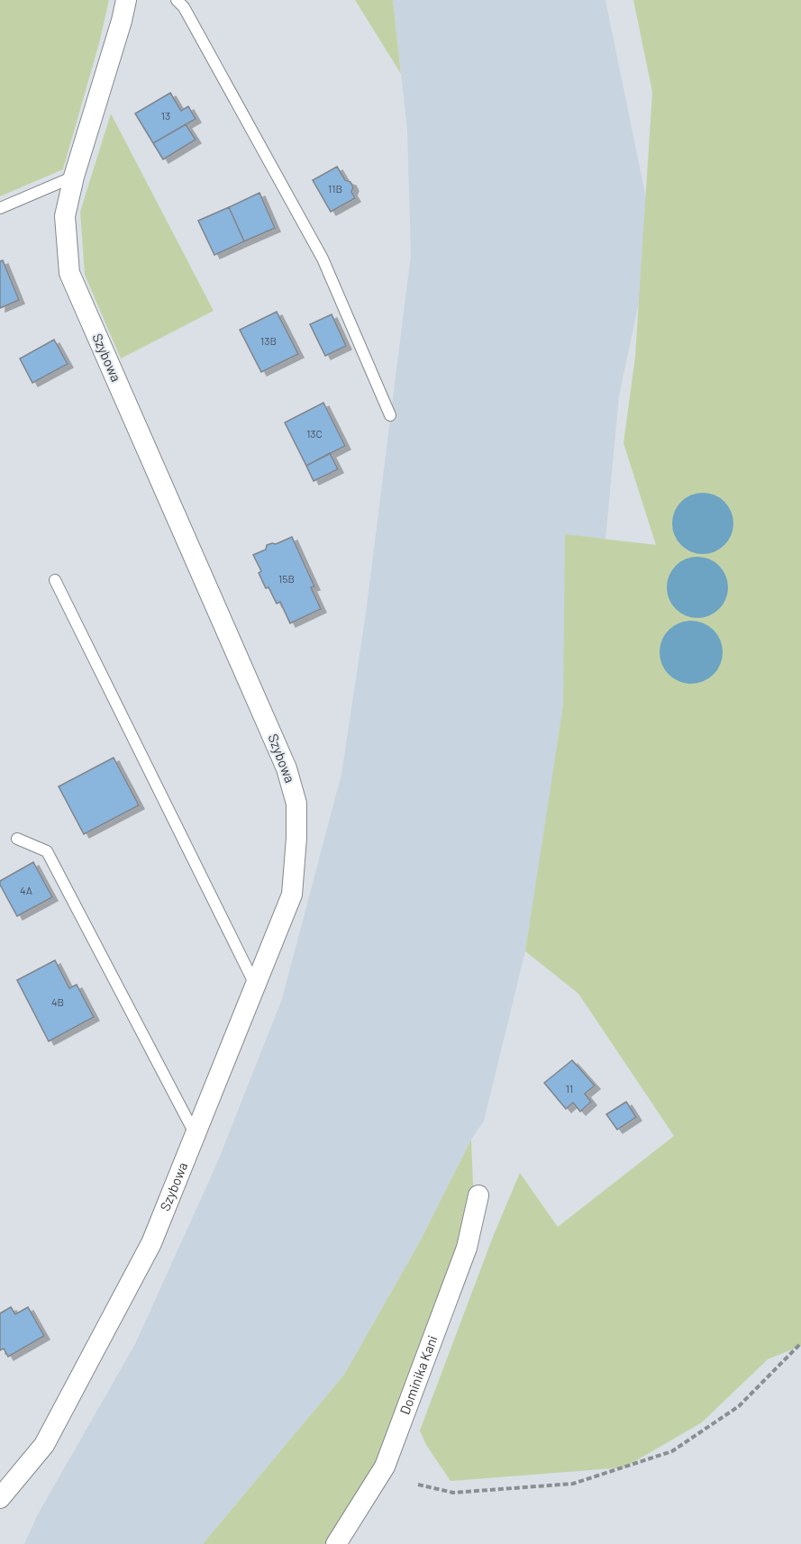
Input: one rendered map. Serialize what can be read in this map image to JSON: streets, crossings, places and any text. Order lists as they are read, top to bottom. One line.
{"streets":{"street":["Szybowa","Dominika Kani"]},"house_numbers":["13","11B","13B","13C","15B","4A","4B","11"]}
